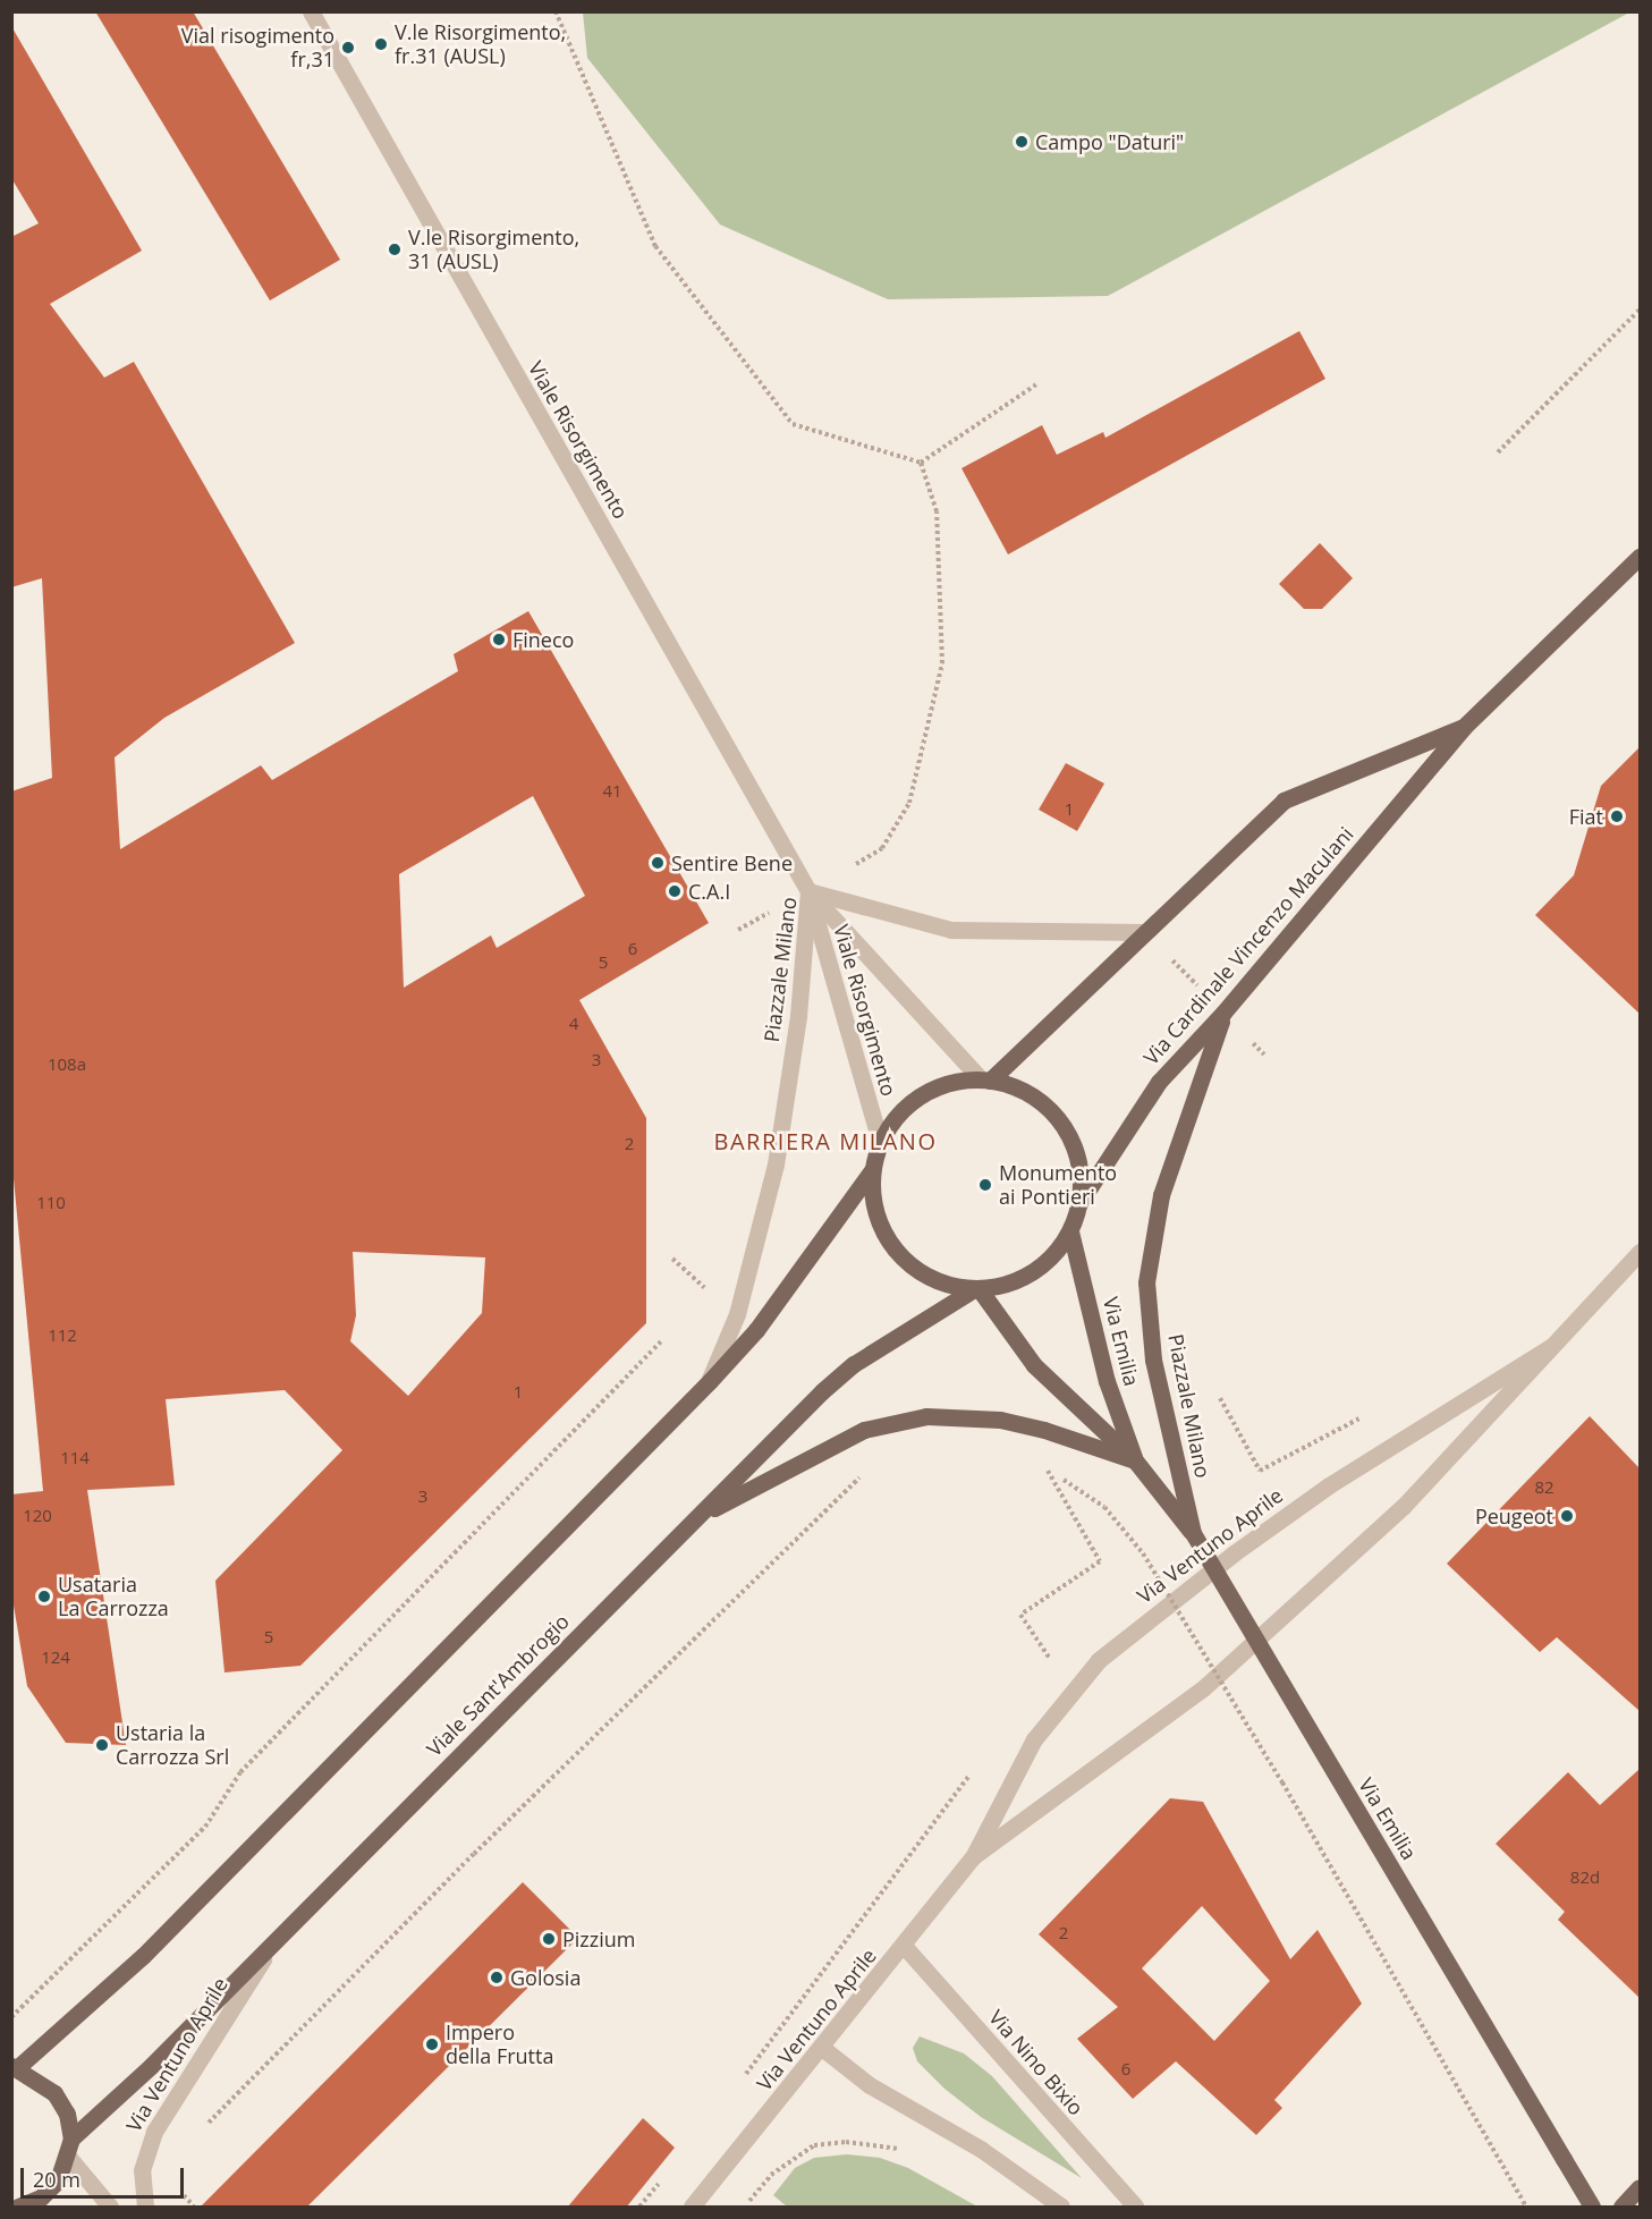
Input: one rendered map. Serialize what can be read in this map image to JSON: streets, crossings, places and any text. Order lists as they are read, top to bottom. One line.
{"streets":{"main road":["Via Cardinale Vincenzo Maculani","Piazzale Milano","Via Emilia","Viale Sant'Ambrogio"],"street":["Viale Risorgimento","Via Ventuno Aprile","Via Nino Bixio"]},"crossings":[["Viale Risorgimento","Via Cardinale Vincenzo Maculani"],["Viale Risorgimento","Piazzale Milano"],["Viale Risorgimento","Via Emilia"],["Viale Risorgimento","Viale Sant'Ambrogio"],["Via Cardinale Vincenzo Maculani","Piazzale Milano"],["Via Cardinale Vincenzo Maculani","Via Emilia"],["Via Cardinale Vincenzo Maculani","Viale Sant'Ambrogio"],["Piazzale Milano","Via Emilia"],["Via Emilia","Viale Sant'Ambrogio"],["Via Ventuno Aprile","Viale Sant'Ambrogio"],["Via Ventuno Aprile","Via Nino Bixio"]],"districts":["BARRIERA MILANO"],"places":["V.le Risorgimento, fr.31 (AUSL)","Vial risogimento fr,31","Campo \"Daturi\"","V.le Risorgimento, 31 (AUSL)","Fineco","Fiat","Sentire Bene","C.A.I","Monumento ai Pontieri","Peugeot","Usataria La Carrozza","Ustaria la Carrozza Srl","Pizzium","Golosia","Impero della Frutta"],"house_numbers":["41","1","6","5","4","3","108a","2","110","112","1","114","82","3","120","5","124","82d","2","6"],"scale_bar":"20 m"}
